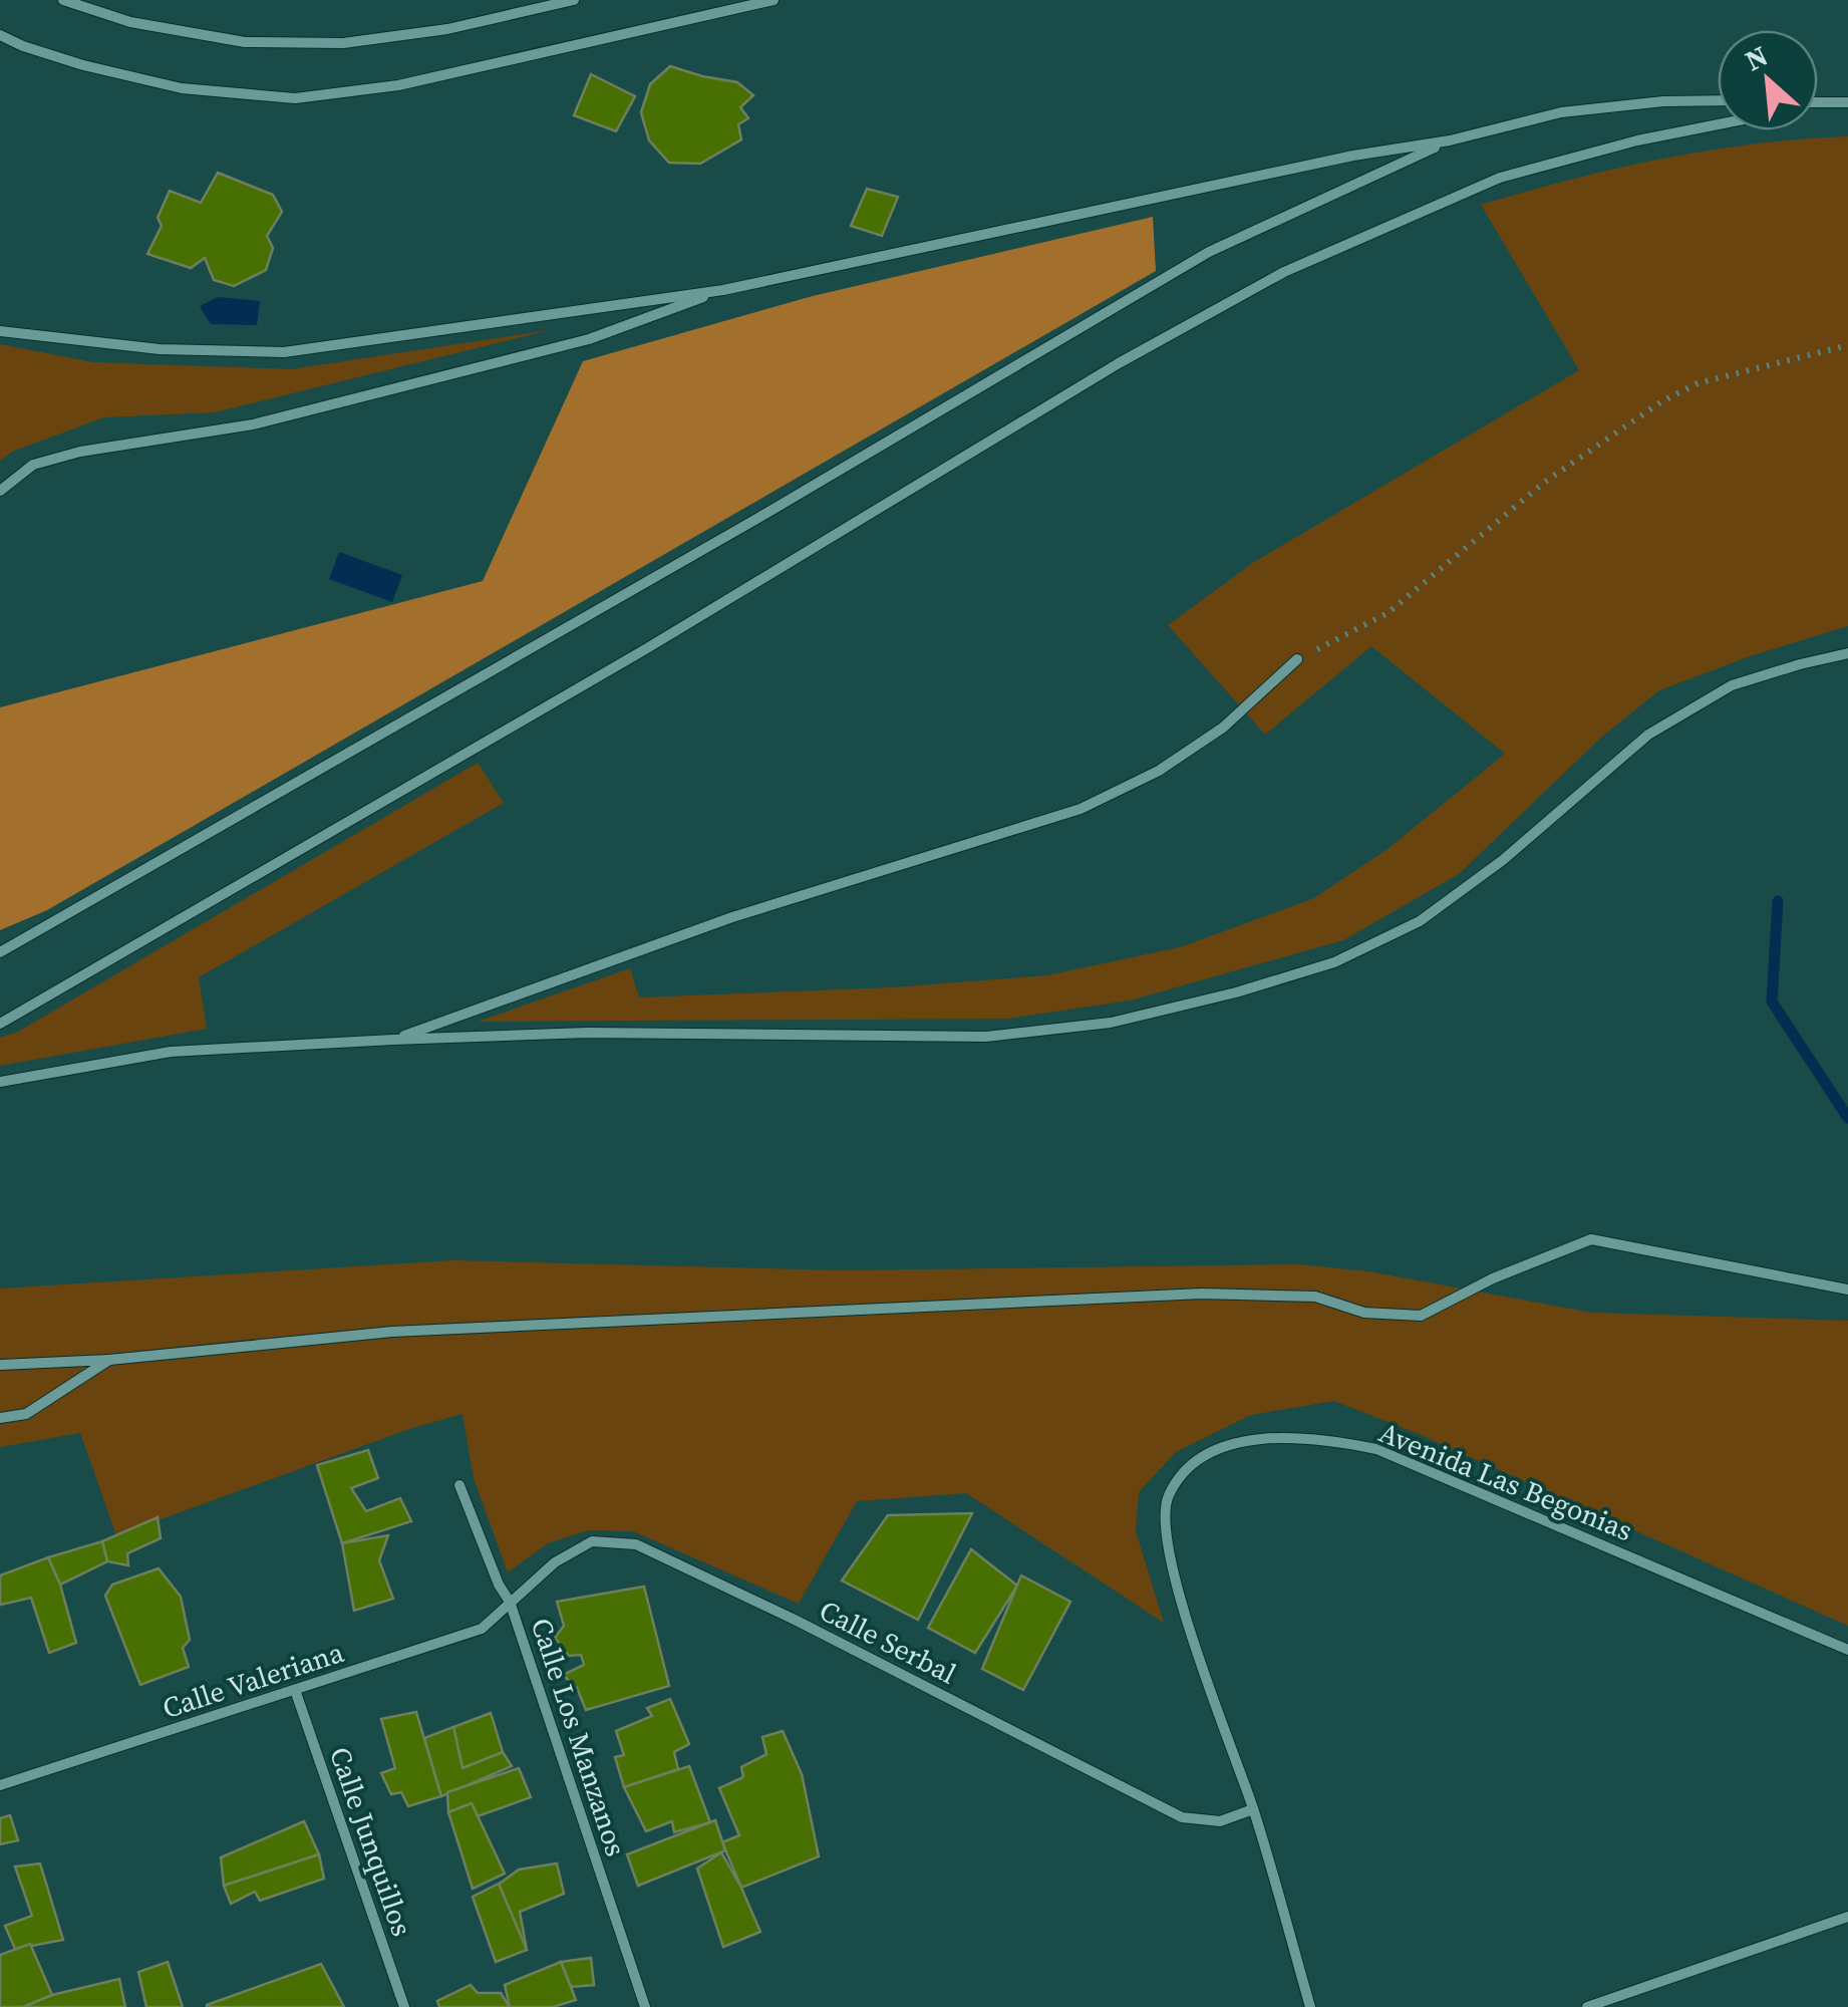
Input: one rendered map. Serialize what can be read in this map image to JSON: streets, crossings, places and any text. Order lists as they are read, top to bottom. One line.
{"streets":{"street":["Avenida Las Begonias","Calle Serbal","Calle Valeriana","Calle Los Manzanos","Calle Junquillos"]},"crossings":[["Avenida Las Begonias","Calle Serbal"],["Calle Serbal","Calle Valeriana"],["Calle Serbal","Calle Los Manzanos"],["Calle Valeriana","Calle Los Manzanos"],["Calle Valeriana","Calle Junquillos"]],"north":"top left"}
